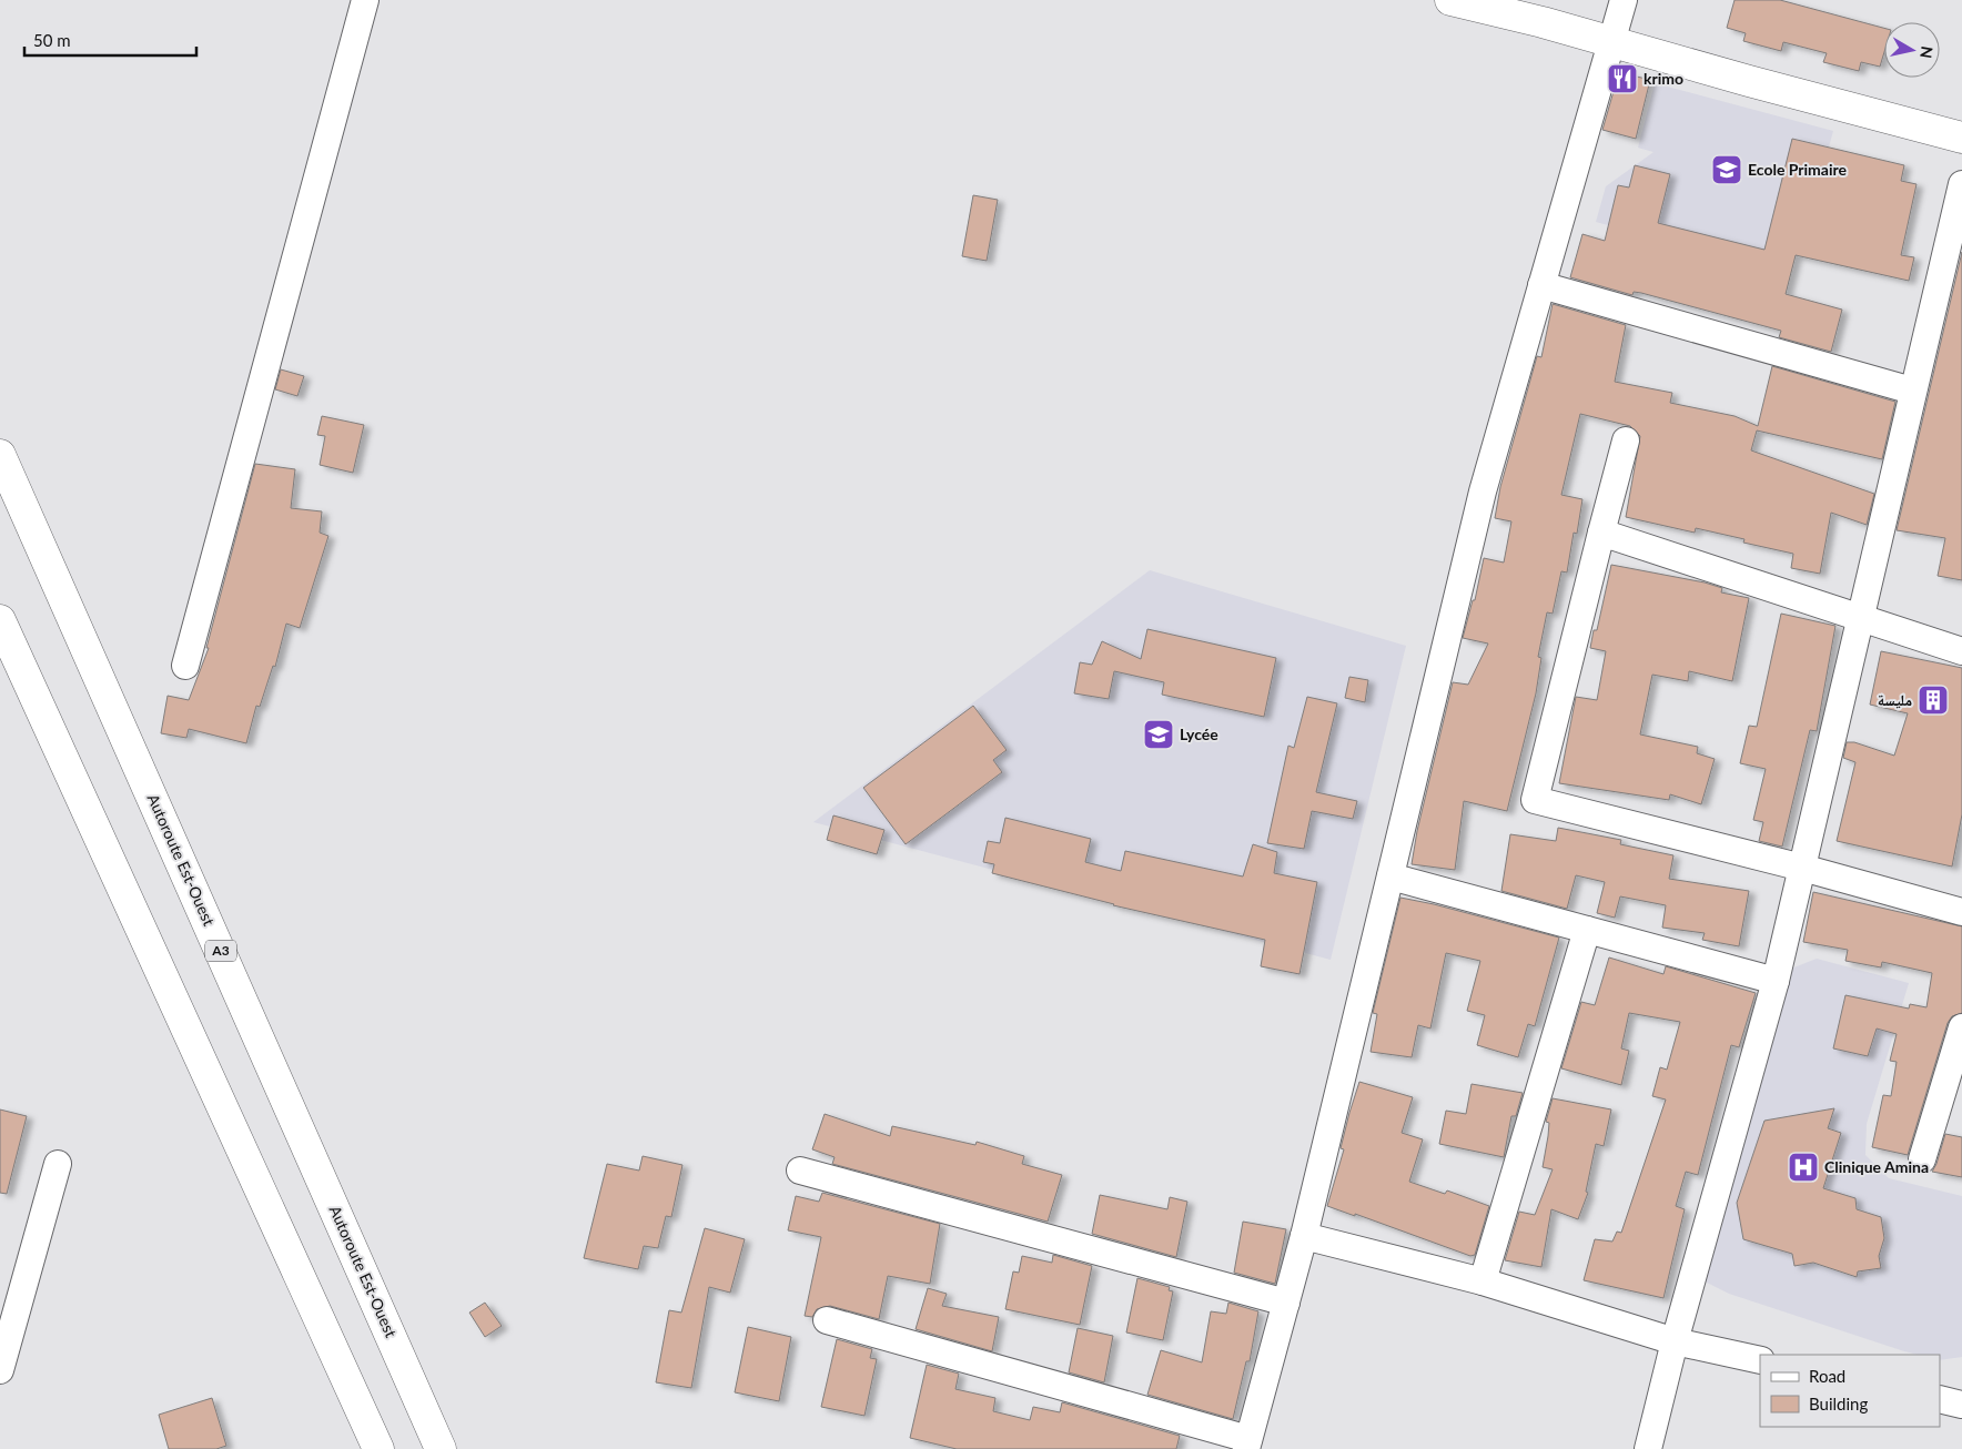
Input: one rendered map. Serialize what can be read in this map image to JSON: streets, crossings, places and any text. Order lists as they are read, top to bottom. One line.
{"streets":{"main road":["Autoroute Est-Ouest","A3"]},"places":{"restaurant":["krimo"],"school or university":["Ecole Primaire","Lycée"],"building":["مليسة"],"hospital":["Clinique Amina"]},"legend":["Road","Building"],"scale_bar":"50 m","north":"right"}
